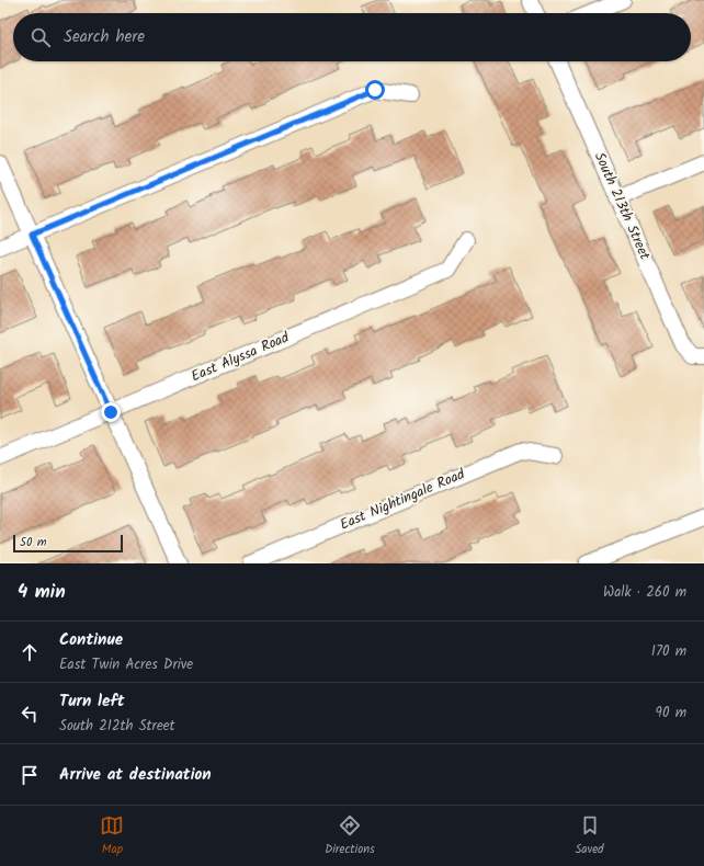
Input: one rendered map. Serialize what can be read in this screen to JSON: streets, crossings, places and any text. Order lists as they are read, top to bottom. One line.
{"streets":{"street":["South 213th Street","East Alyssa Road","East Nightingale Road"]},"scale_bar":"50 m","page":{"search":"Search here","scale":"50 m","heading":["4 min","Walk · 260 m"],"list":[["Continue","East Twin Acres Drive","170 m"],["Turn left","South 212th Street","90 m"],"Arrive at destination"],"nav":["Map","Directions","Saved"]}}
